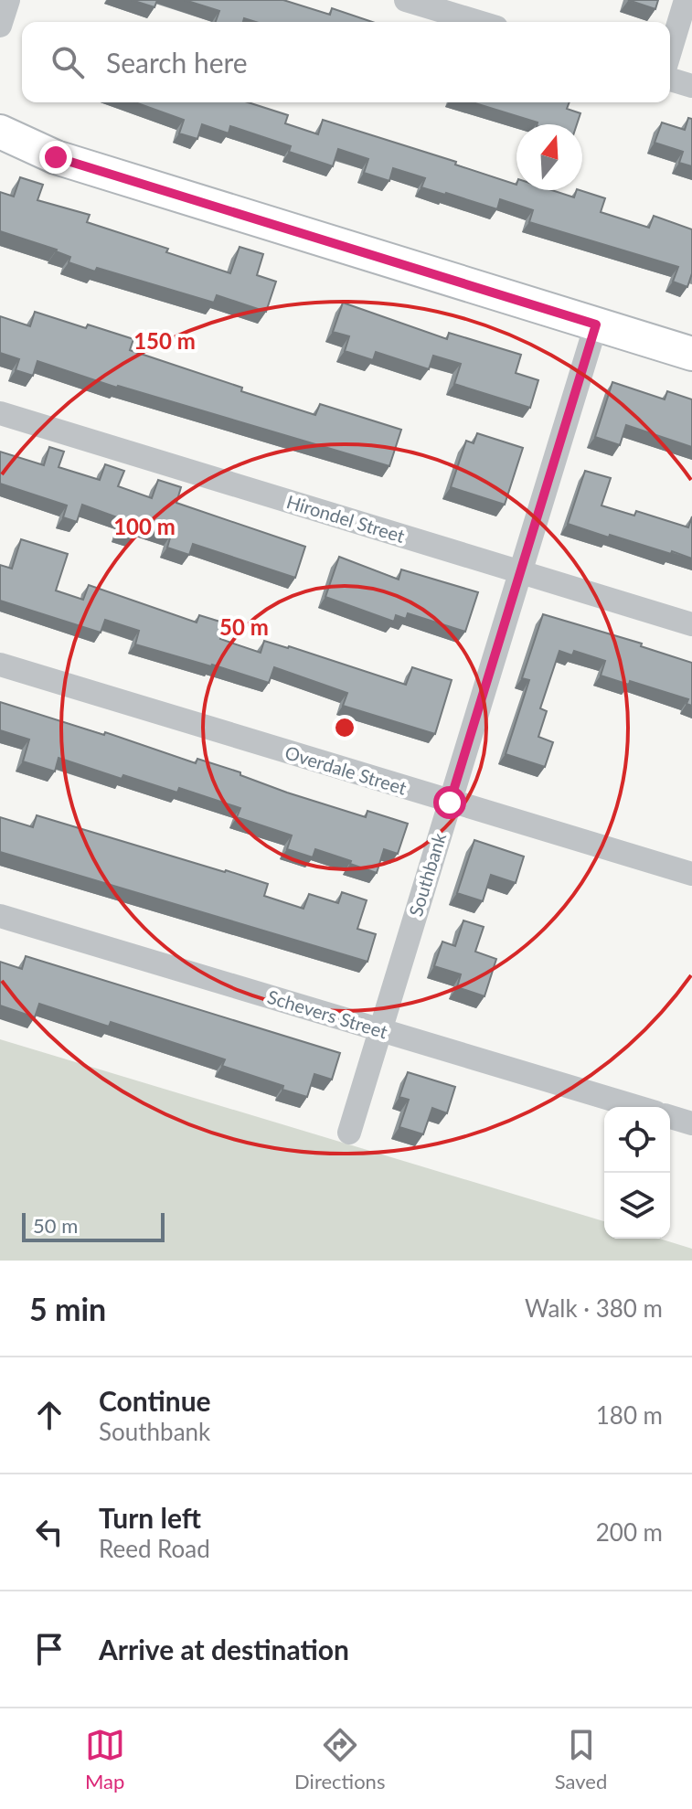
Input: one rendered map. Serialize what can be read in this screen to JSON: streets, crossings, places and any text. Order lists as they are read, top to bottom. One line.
{"streets":{"street":["Hirondel Street","Overdale Street","Southbank","Schevers Street"]},"crossings":[["Hirondel Street","Southbank"],["Overdale Street","Southbank"],["Southbank","Schevers Street"]],"scale_bar":"50 m","north":"top","page":{"search":"Search here","scale":"50 m","heading":["5 min","Walk · 380 m"],"list":[["Continue","Southbank","180 m"],["Turn left","Reed Road","200 m"],"Arrive at destination"],"nav":["Map","Directions","Saved"]},"rings":["150 m","100 m","50 m"]}
